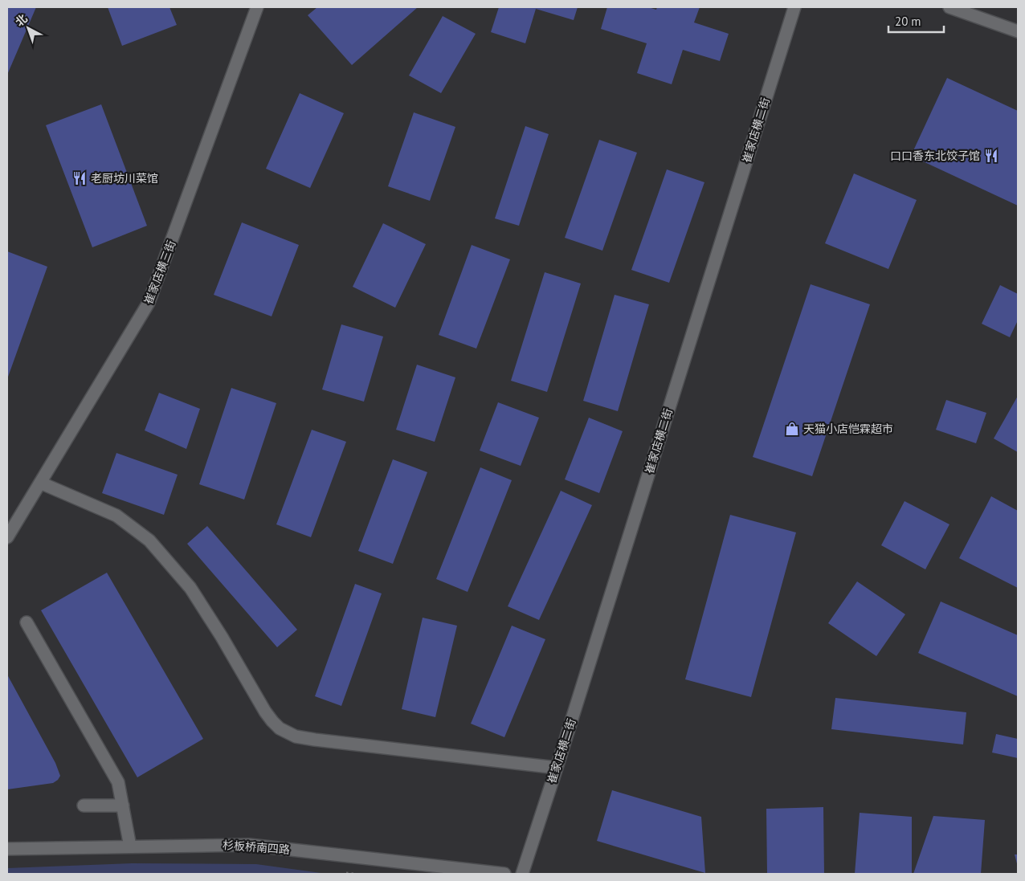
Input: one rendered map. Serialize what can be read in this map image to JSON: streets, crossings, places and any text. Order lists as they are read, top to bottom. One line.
{"streets":{"street":["崔家店横二街","崔家店横三街","杉板桥南四路"]},"places":{"restaurant":["口口香东北饺子馆","老厨坊川菜馆"],"shop":["天猫小店恺霖超市"]},"scale_bar":"20 m","north":"top left"}
